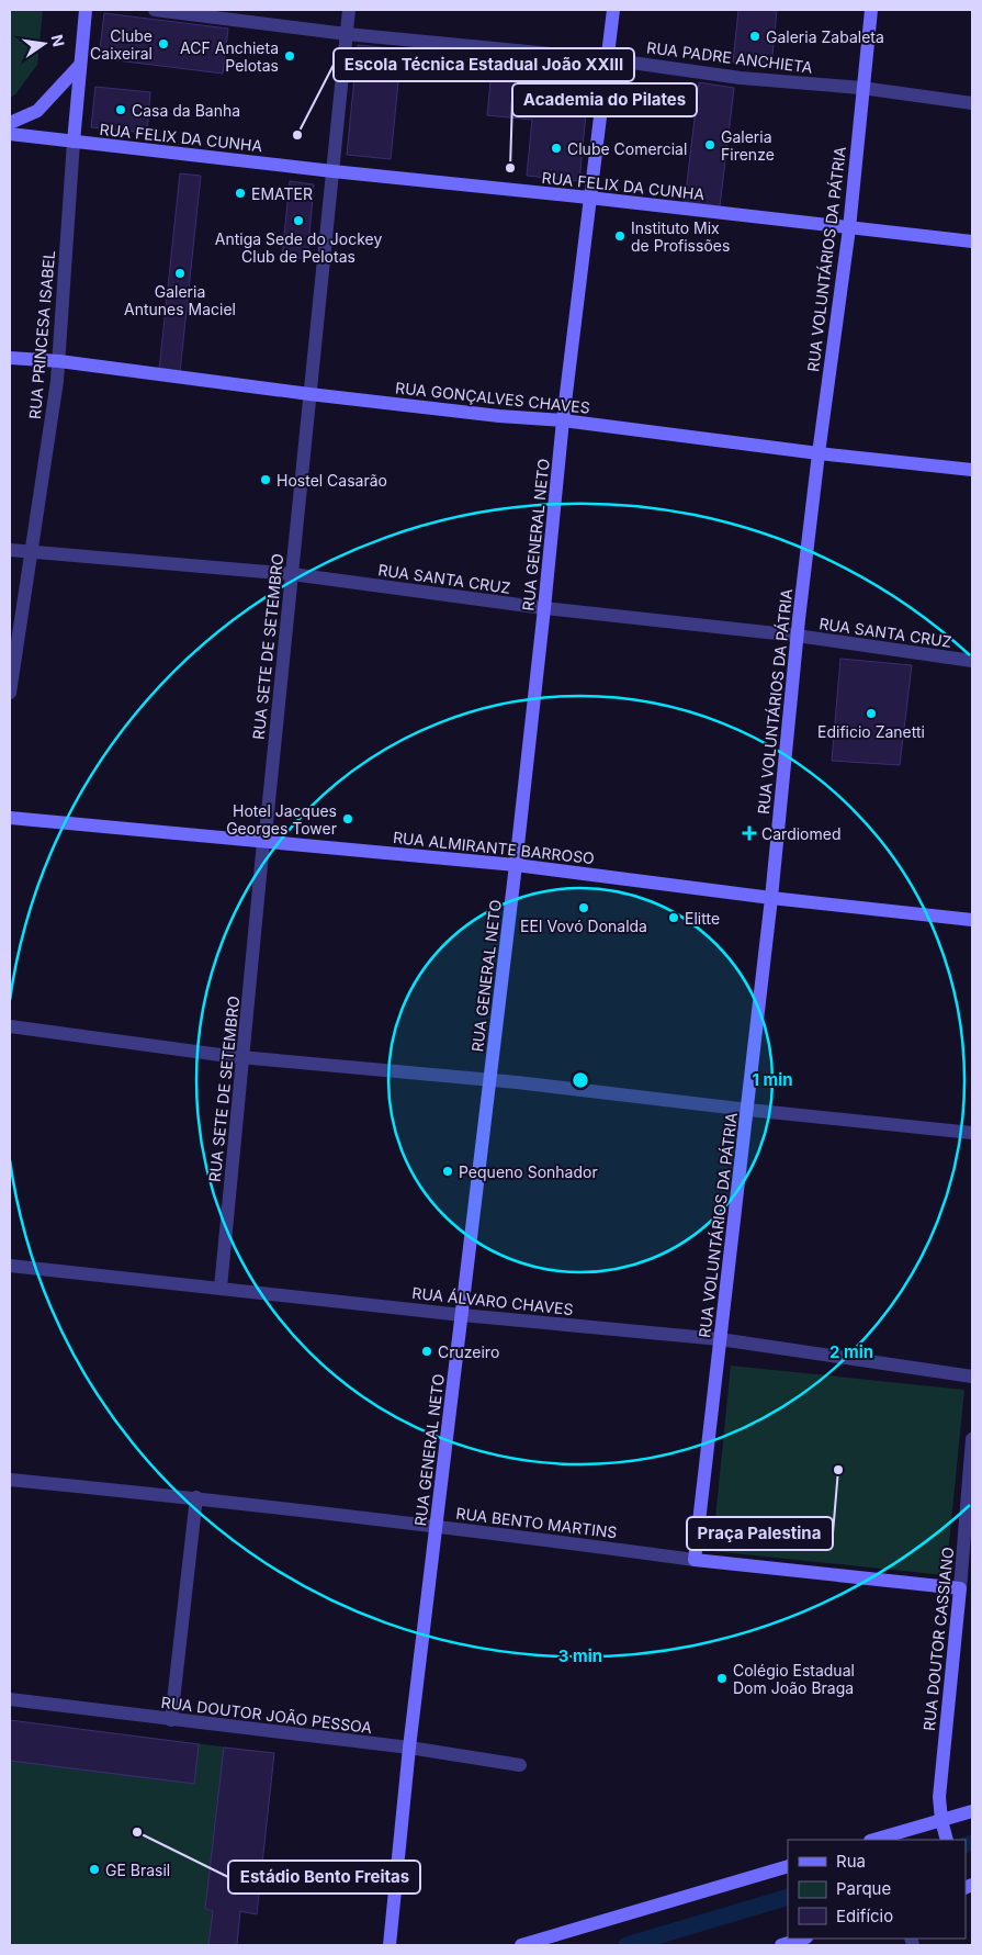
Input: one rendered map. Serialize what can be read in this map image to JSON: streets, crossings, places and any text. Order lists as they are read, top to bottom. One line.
{"streets":{"street":["RUA PADRE ANCHIETA","RUA FELIX DA CUNHA","RUA VOLUNTÁRIOS DA PÁTRIA","RUA PRINCESA ISABEL","RUA GONÇALVES CHAVES","RUA GENERAL NETO","RUA SANTA CRUZ","RUA SETE DE SETEMBRO","RUA ALMIRANTE BARROSO","RUA ÁLVARO CHAVES","RUA BENTO MARTINS","RUA DOUTOR CASSIANO","RUA DOUTOR JOÃO PESSOA"]},"crossings":[["RUA PADRE ANCHIETA","RUA VOLUNTÁRIOS DA PÁTRIA"],["RUA PADRE ANCHIETA","RUA GENERAL NETO"],["RUA PADRE ANCHIETA","RUA SETE DE SETEMBRO"],["RUA FELIX DA CUNHA","RUA VOLUNTÁRIOS DA PÁTRIA"],["RUA FELIX DA CUNHA","RUA PRINCESA ISABEL"],["RUA FELIX DA CUNHA","RUA GENERAL NETO"],["RUA FELIX DA CUNHA","RUA SETE DE SETEMBRO"],["RUA VOLUNTÁRIOS DA PÁTRIA","RUA GONÇALVES CHAVES"],["RUA VOLUNTÁRIOS DA PÁTRIA","RUA SANTA CRUZ"],["RUA VOLUNTÁRIOS DA PÁTRIA","RUA ALMIRANTE BARROSO"],["RUA VOLUNTÁRIOS DA PÁTRIA","RUA ÁLVARO CHAVES"],["RUA VOLUNTÁRIOS DA PÁTRIA","RUA BENTO MARTINS"],["RUA PRINCESA ISABEL","RUA GONÇALVES CHAVES"],["RUA PRINCESA ISABEL","RUA SANTA CRUZ"],["RUA GONÇALVES CHAVES","RUA GENERAL NETO"],["RUA GONÇALVES CHAVES","RUA SETE DE SETEMBRO"],["RUA GENERAL NETO","RUA SANTA CRUZ"],["RUA GENERAL NETO","RUA ALMIRANTE BARROSO"],["RUA GENERAL NETO","RUA ÁLVARO CHAVES"],["RUA GENERAL NETO","RUA BENTO MARTINS"],["RUA GENERAL NETO","RUA DOUTOR JOÃO PESSOA"],["RUA SANTA CRUZ","RUA SETE DE SETEMBRO"],["RUA SETE DE SETEMBRO","RUA ALMIRANTE BARROSO"],["RUA SETE DE SETEMBRO","RUA ÁLVARO CHAVES"],["RUA BENTO MARTINS","RUA DOUTOR CASSIANO"]],"places":{"other":["Galeria Zabaleta","Clube Caixeiral","ACF Anchieta Pelotas","Casa da Banha","Escola Técnica Estadual João XXIII","Galeria Firenze","Clube Comercial","Academia do Pilates","EMATER","Antiga Sede do Jockey Club de Pelotas","Instituto Mix de Profissões","Galeria Antunes Maciel","Hostel Casarão","Edificio Zanetti","Hotel Jacques Georges Tower","EEI Vovó Donalda","Elitte","Pequeno Sonhador","Cruzeiro","Praça Palestina","Colégio Estadual Dom João Braga","Estádio Bento Freitas","GE Brasil"],"health":["Cardiomed"]},"legend":["Rua","Parque","Edifício"],"north":"right","rings":["1 min","2 min","3 min"]}
